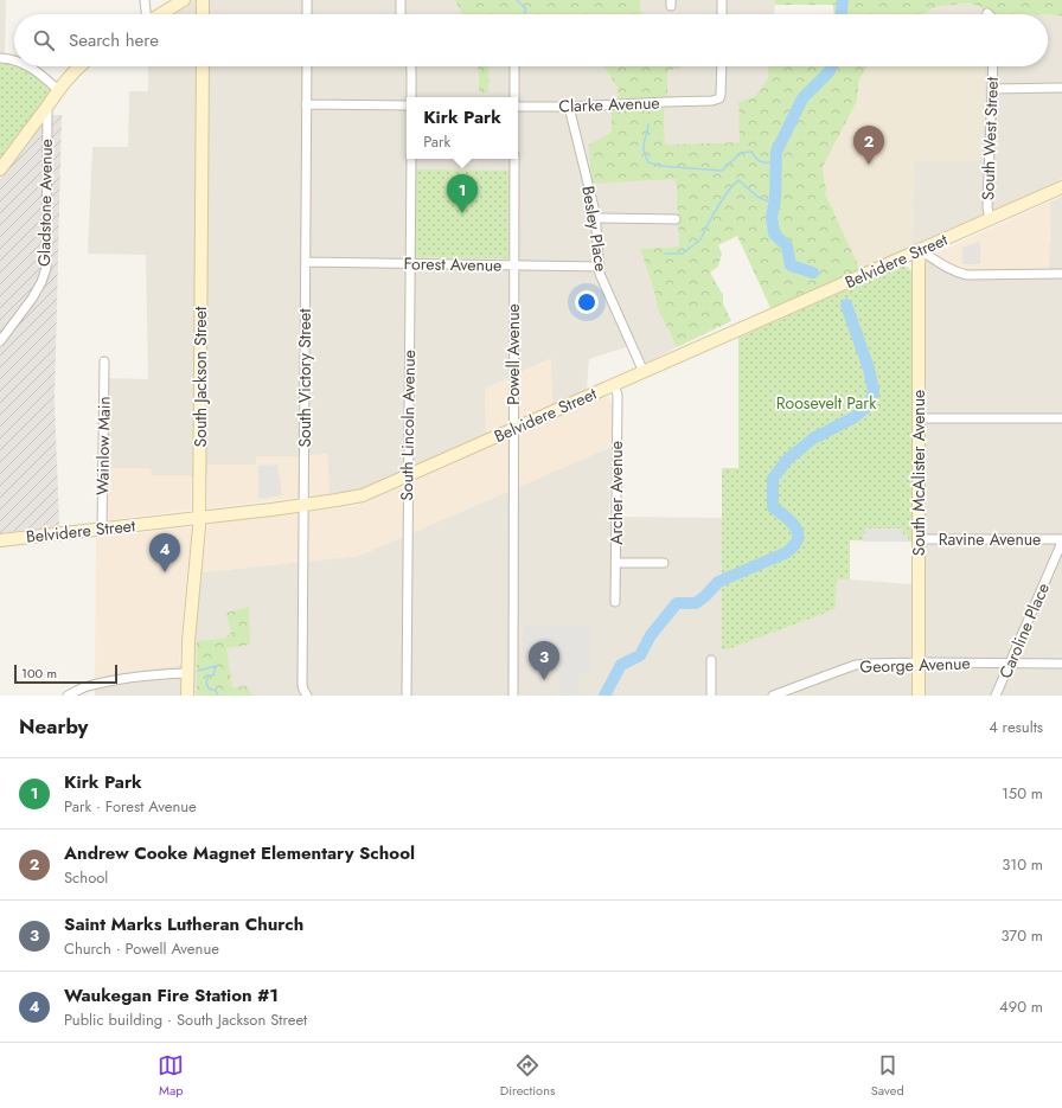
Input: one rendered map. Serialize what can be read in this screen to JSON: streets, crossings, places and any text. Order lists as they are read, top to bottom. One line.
{"streets":{"street":["Clarke Avenue","South West Street","Gladstone Avenue","Besley Place","Belvidere Street","Forest Avenue","Powell Avenue","South Jackson Street","South Victory Street","South Lincoln Avenue","Wainlow Main","South McAlister Avenue","Archer Avenue","Ravine Avenue","Caroline Place","George Avenue"]},"crossings":[["Clarke Avenue","Besley Place"],["South West Street","Belvidere Street"],["Besley Place","Belvidere Street"],["Besley Place","Forest Avenue"],["Belvidere Street","Powell Avenue"],["Belvidere Street","South Jackson Street"],["Belvidere Street","South Victory Street"],["Belvidere Street","South Lincoln Avenue"],["Belvidere Street","Wainlow Main"],["Belvidere Street","South McAlister Avenue"],["Belvidere Street","Archer Avenue"],["Forest Avenue","Powell Avenue"],["Forest Avenue","South Victory Street"],["Forest Avenue","South Lincoln Avenue"],["South McAlister Avenue","Ravine Avenue"],["South McAlister Avenue","George Avenue"],["Ravine Avenue","Caroline Place"],["Caroline Place","George Avenue"]],"parks":["Roosevelt Park"],"scale_bar":"100 m","page":{"search":"Search here","popup":["Kirk Park","Park"],"pins":["2","1","4","3"],"scale":"100 m","heading":["Nearby","4 results"],"list":[{"mark":"1","name":"Kirk Park","note":"Park · Forest Avenue","value":"150 m"},{"mark":"2","name":"Andrew Cooke Magnet Elementary School","note":"School","value":"310 m"},{"mark":"3","name":"Saint Marks Lutheran Church","note":"Church · Powell Avenue","value":"370 m"},{"mark":"4","name":"Waukegan Fire Station #1","note":"Public building · South Jackson Street","value":"490 m"}],"nav":["Map","Directions","Saved"]}}
